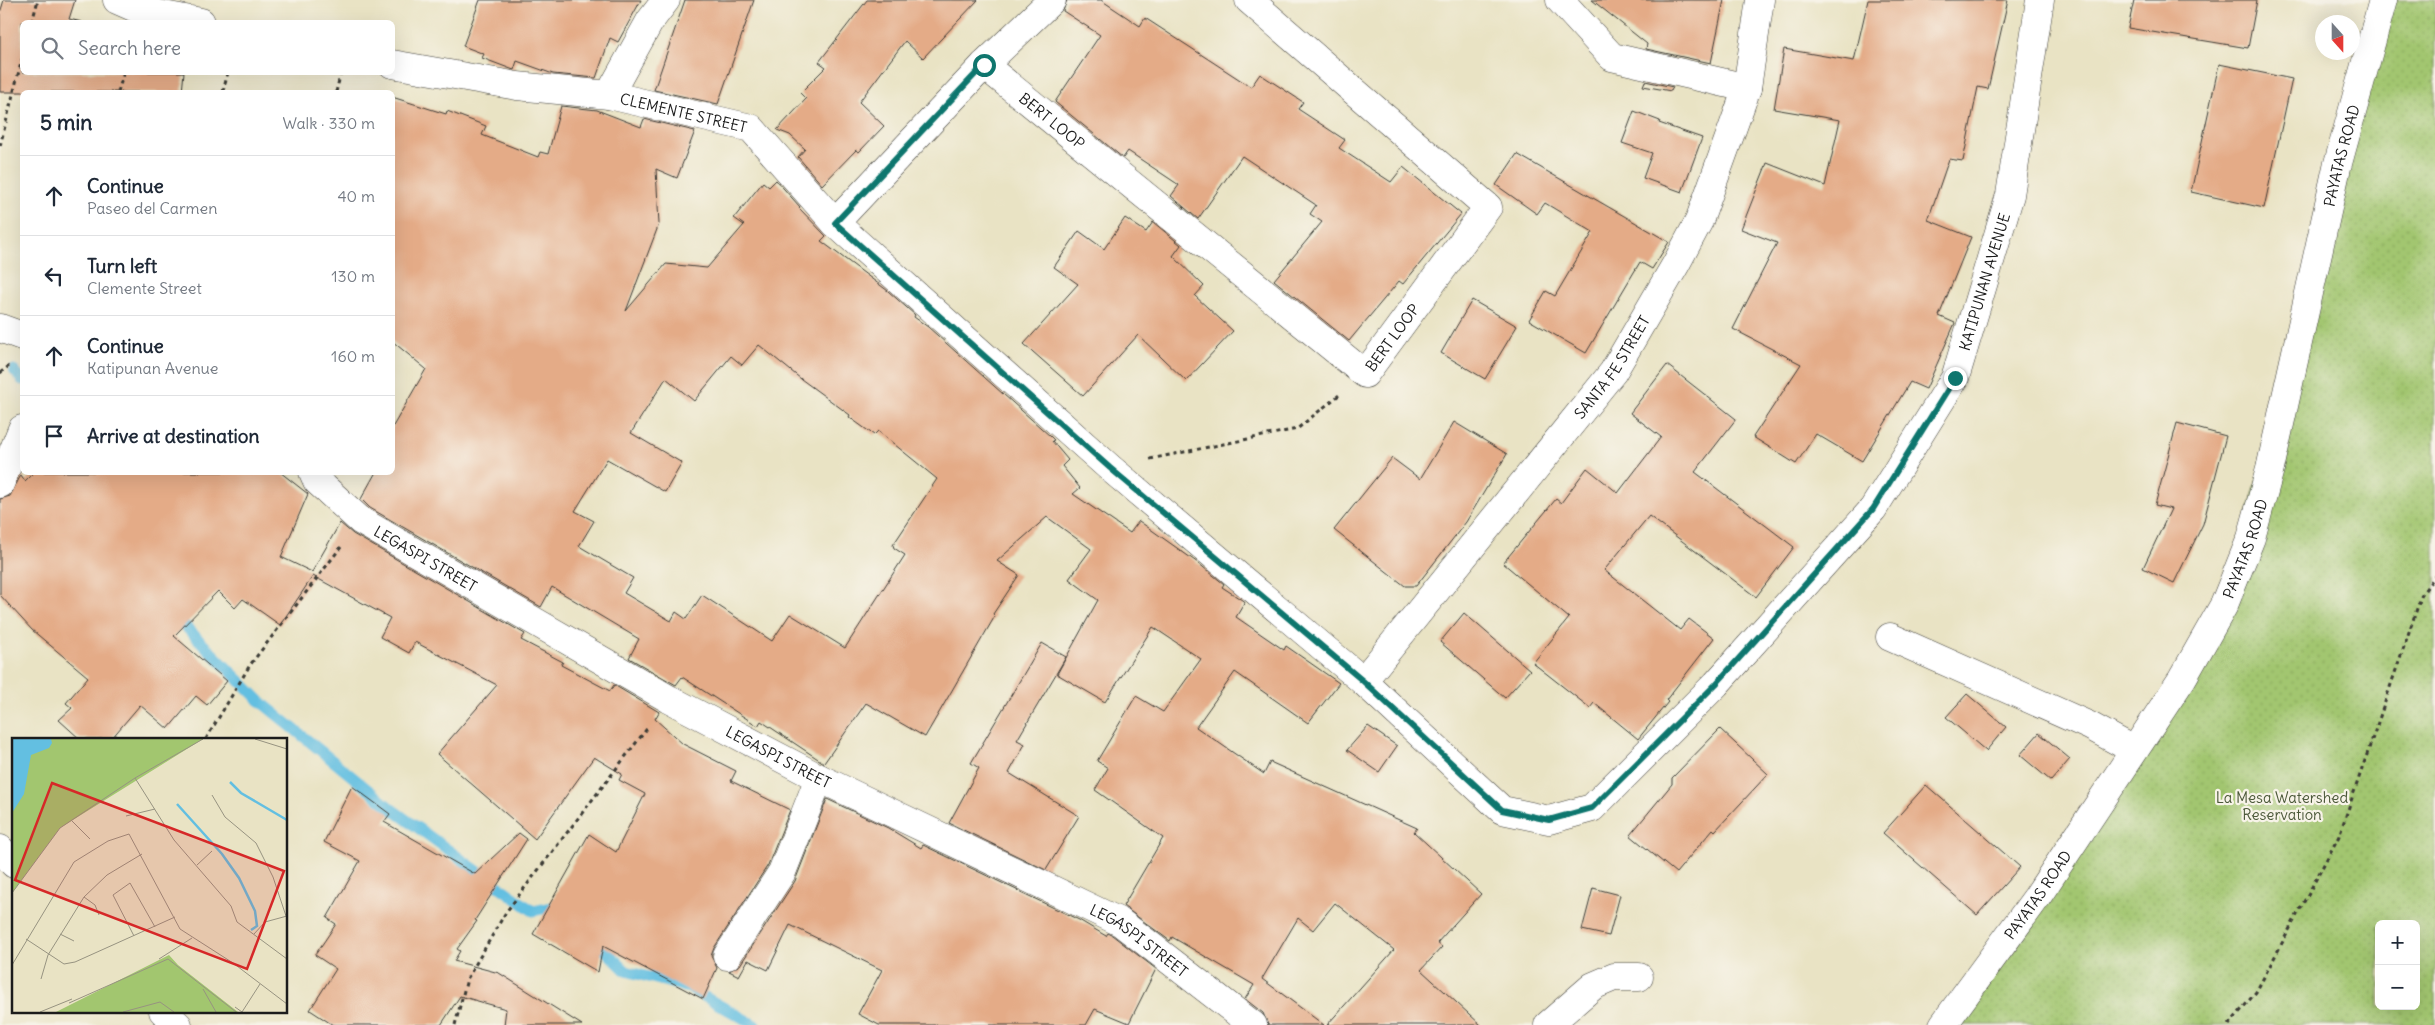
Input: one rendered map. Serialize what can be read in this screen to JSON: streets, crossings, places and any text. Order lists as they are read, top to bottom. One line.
{"streets":{"street":["CLEMENTE STREET","BERT LOOP","PAYATAS ROAD","KATIPUNAN AVENUE","SANTA FE STREET","LEGASPI STREET"]},"crossings":[["CLEMENTE STREET","KATIPUNAN AVENUE"],["CLEMENTE STREET","SANTA FE STREET"],["KATIPUNAN AVENUE","SANTA FE STREET"]],"parks":["La Mesa Watershed Reservation"],"north":"bottom","page":{"search":"Search here","heading":["5 min","Walk · 330 m"],"list":[["Continue","Paseo del Carmen","40 m"],["Turn left","Clemente Street","130 m"],["Continue","Katipunan Avenue","160 m"],"Arrive at destination"],"map_buttons":["+","−"]}}
